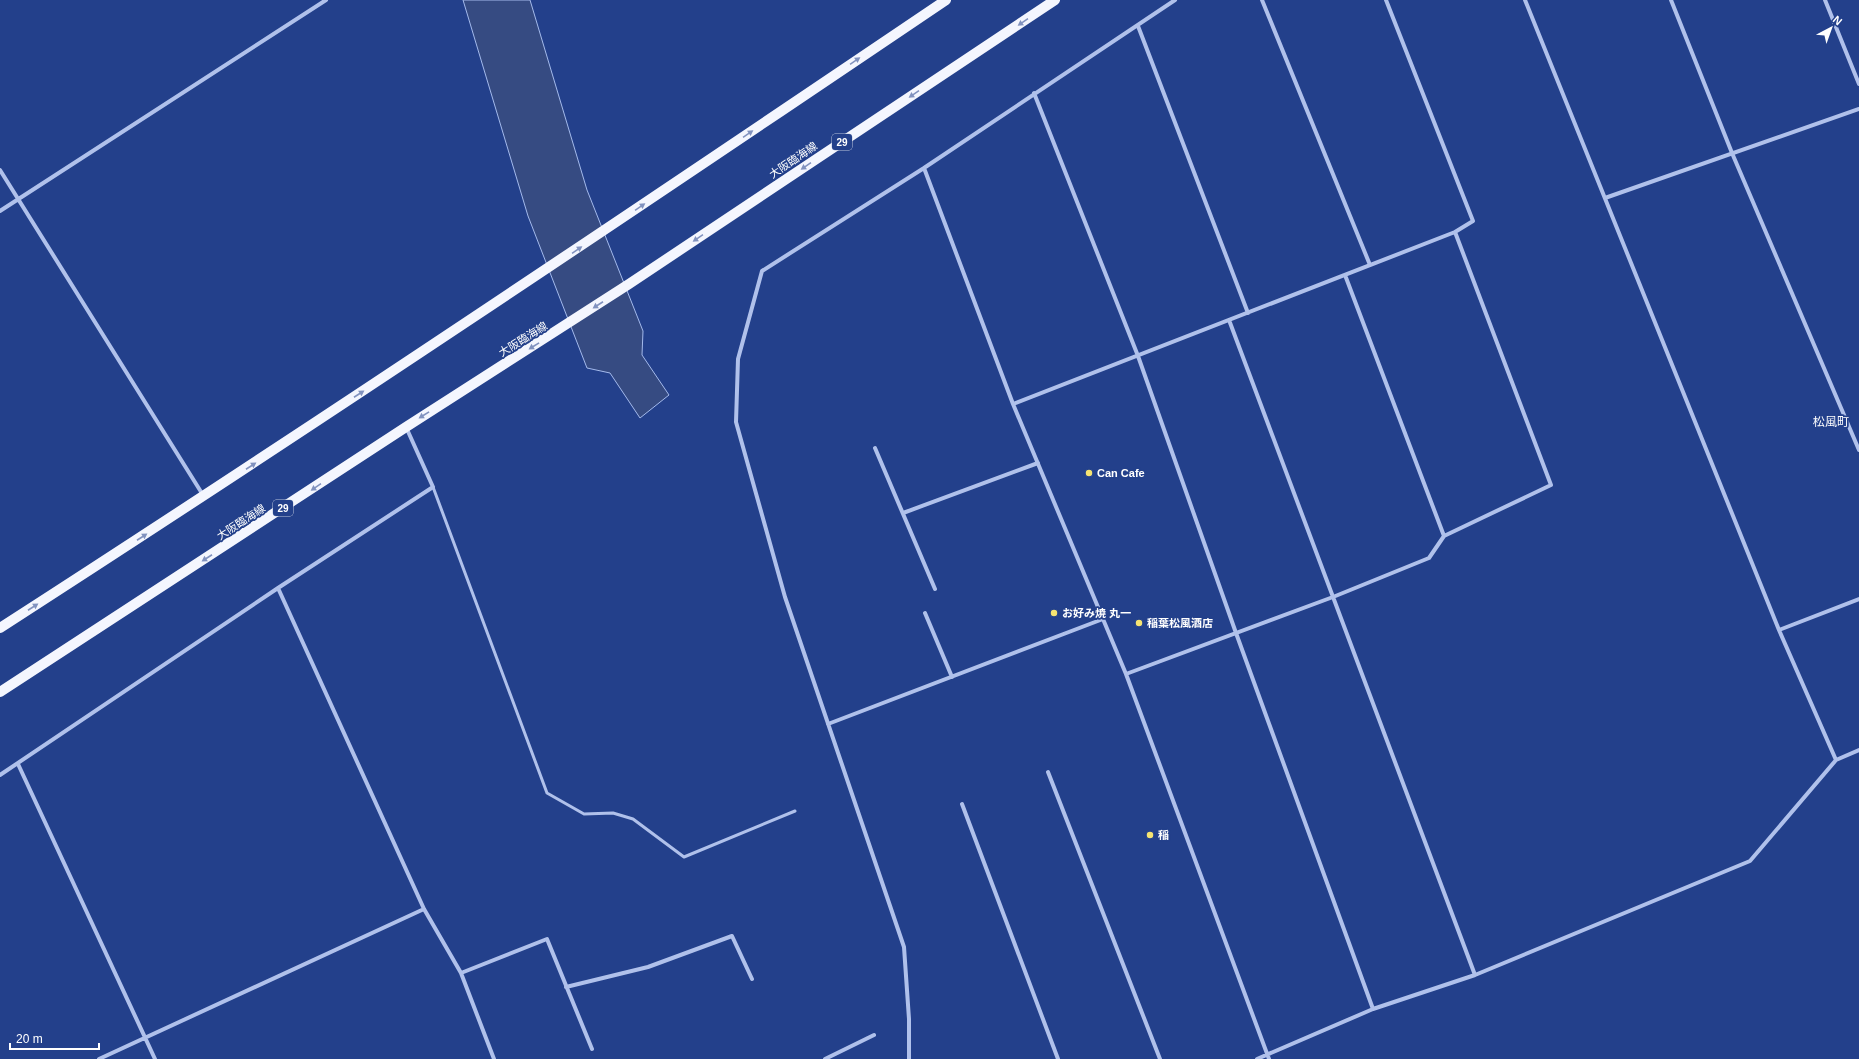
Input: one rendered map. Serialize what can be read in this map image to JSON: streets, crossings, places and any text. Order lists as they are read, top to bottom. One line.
{"streets":{"main road":["29","大阪臨海線"]},"districts":["松風町"],"places":["Can Cafe","お好み焼 丸一","稲葉松風酒店","稲"],"scale_bar":"20 m","north":"top right"}
